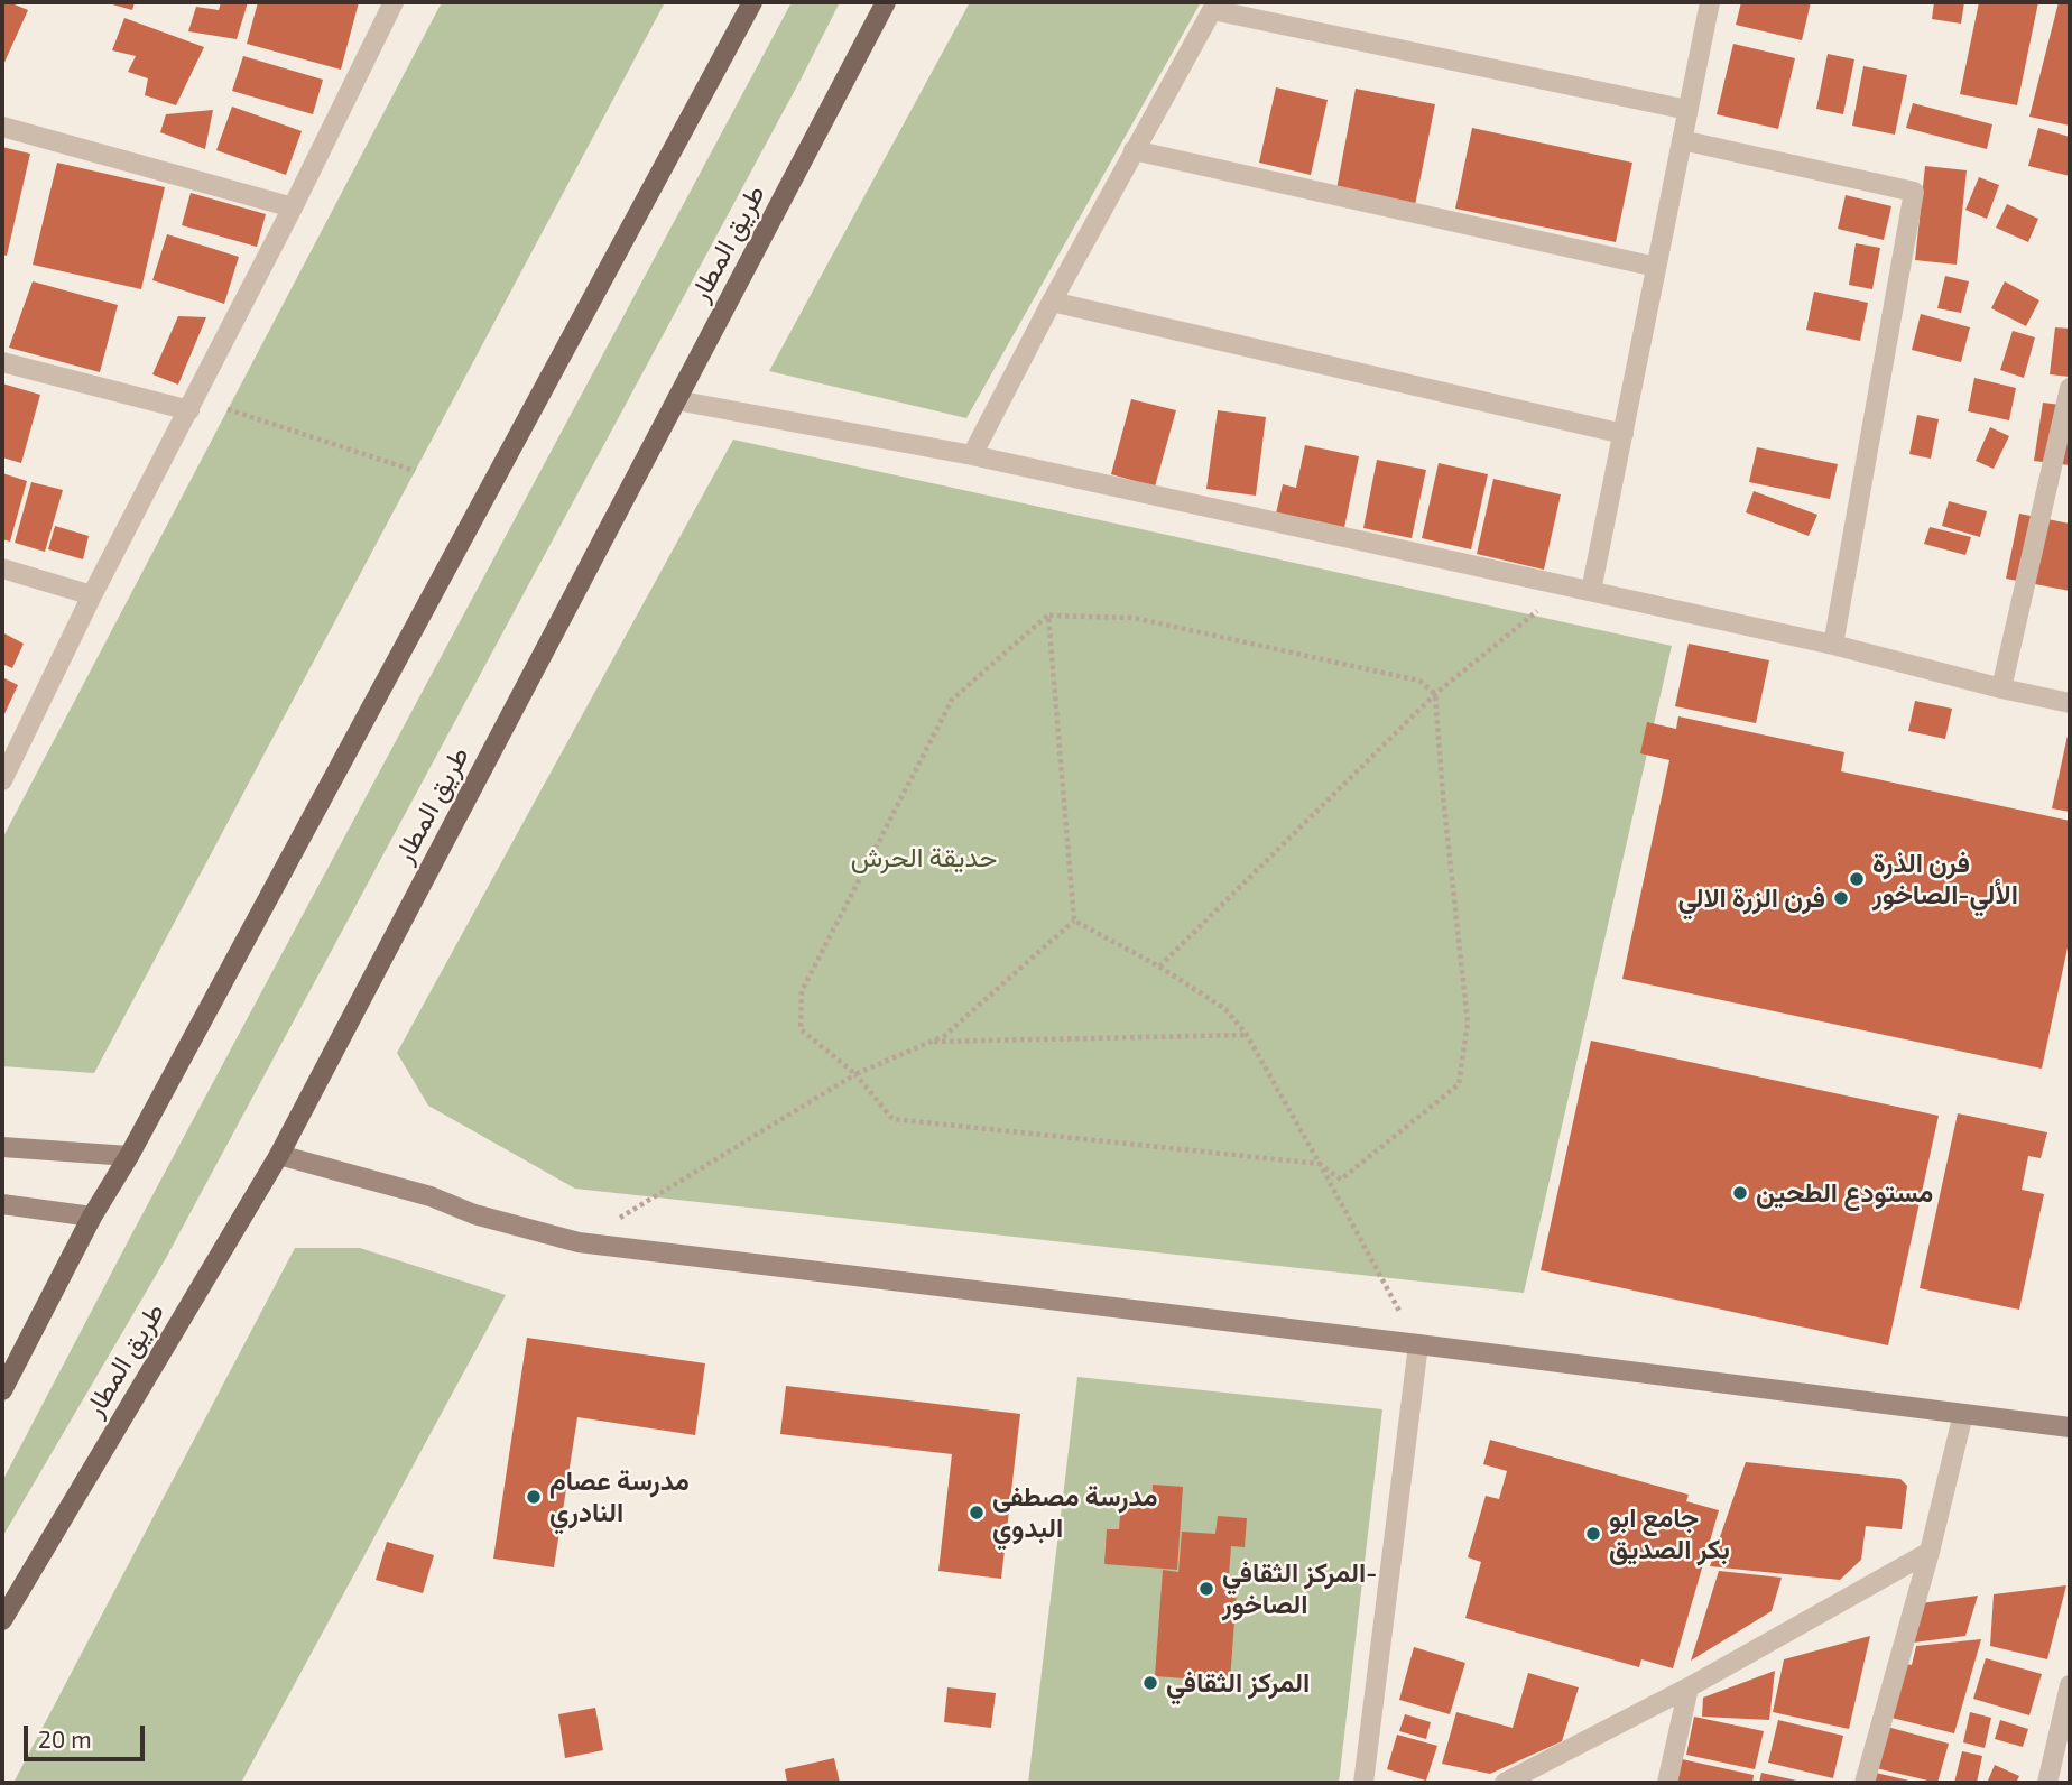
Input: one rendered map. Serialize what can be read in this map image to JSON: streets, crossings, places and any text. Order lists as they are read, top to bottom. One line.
{"streets":{"main road":["طريق المطار"]},"parks":["حديقة الحرش"],"places":["فرن الذرة الألي-الصاخور","فرن الزرة الالي","مستودع الطحين","مدرسة عصام النادري","مدرسة مصطفى البدوي","جامع ابو بكر الصديق","المركز الثقافي- الصاخور","المركز الثقافي"],"scale_bar":"20 m"}
